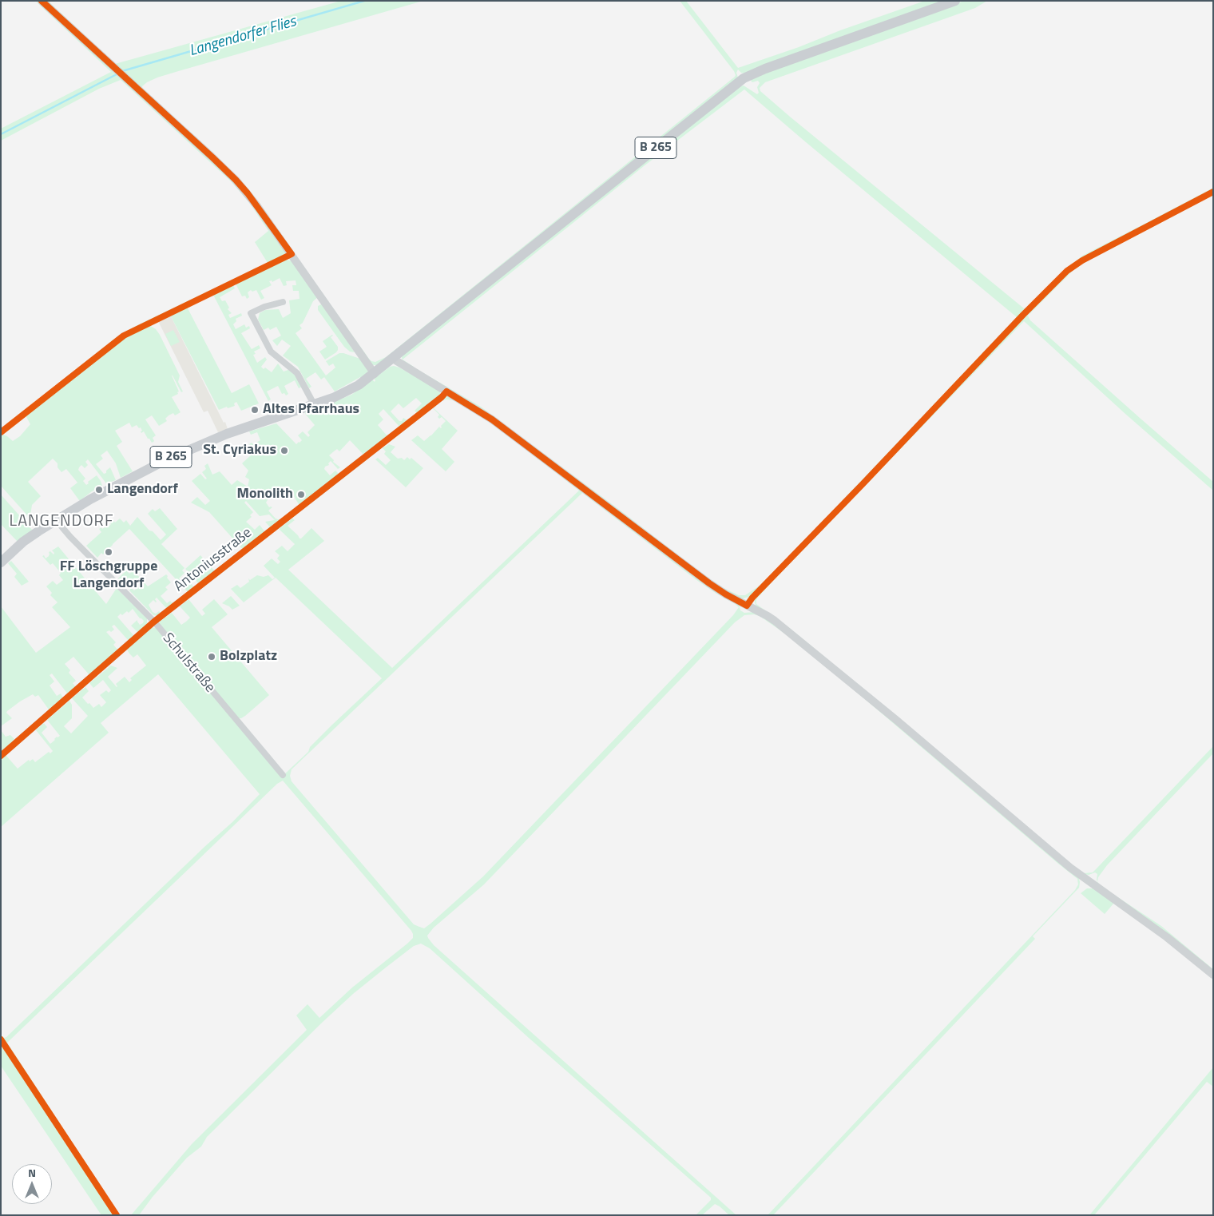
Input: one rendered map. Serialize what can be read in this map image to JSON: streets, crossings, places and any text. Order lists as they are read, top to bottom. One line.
{"streets":{"main road":["B 265"],"street":["Antoniusstraße","Schulstraße"]},"crossings":[["B 265","Schulstraße"],["Antoniusstraße","Schulstraße"]],"districts":["LANGENDORF"],"water":["Langendorfer Flies"],"places":["Altes Pfarrhaus","St. Cyriakus","Langendorf","Monolith","FF Löschgruppe Langendorf","Bolzplatz"],"north":"top"}
